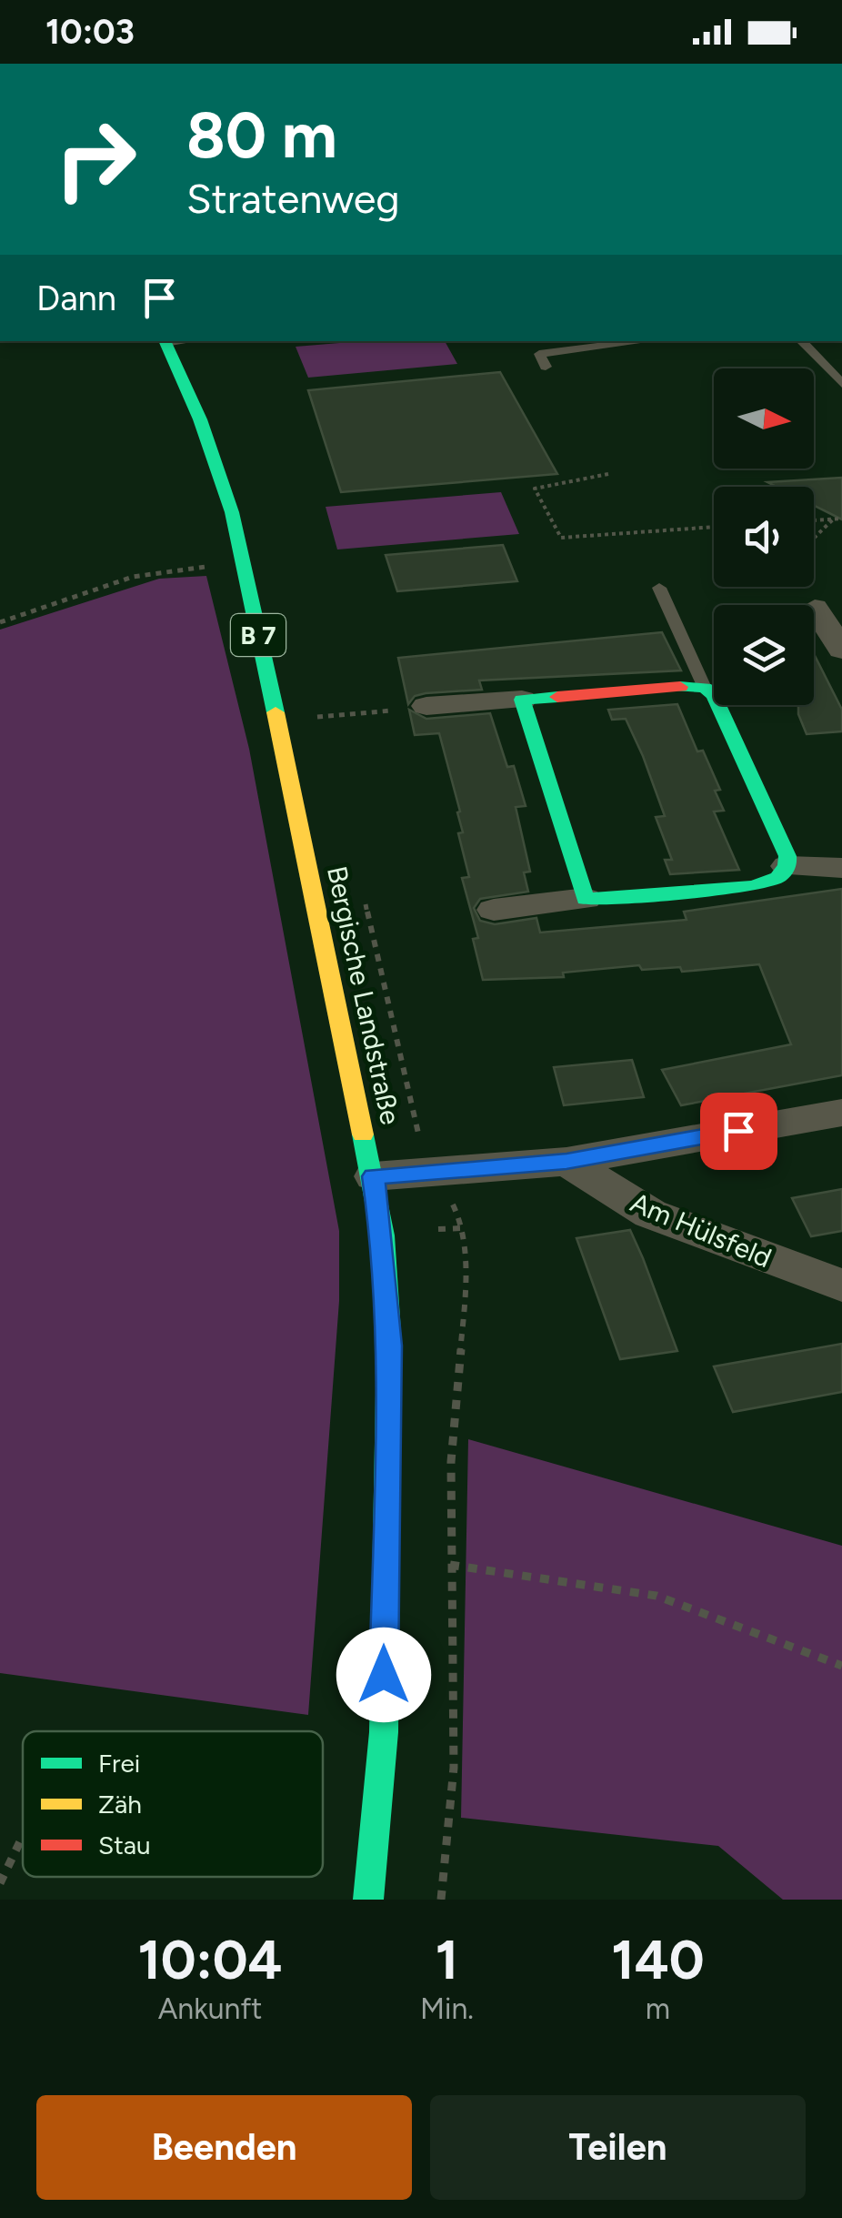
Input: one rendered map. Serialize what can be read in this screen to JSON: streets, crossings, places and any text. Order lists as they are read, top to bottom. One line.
{"streets":{"main road":["B 7","Bergische Landstraße"],"street":["Am Hülsfeld"]},"legend":["Frei","Zäh","Stau"],"north":"right","page":{"status":"10:03","turn":["80 m","Stratenweg"],"then":"Dann","eta":["10:04","Ankunft","1","Min.","140","m"],"buttons":["Beenden","Teilen"]}}
